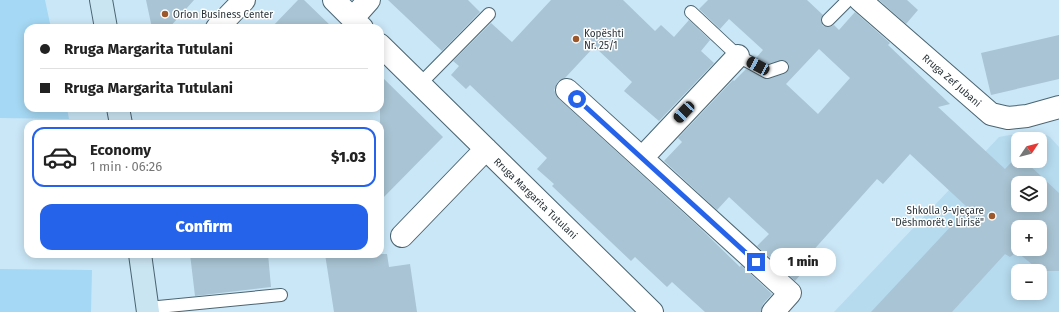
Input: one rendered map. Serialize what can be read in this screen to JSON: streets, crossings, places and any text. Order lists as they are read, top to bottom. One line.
{"streets":{"street":["Rruga Zef Jubani","Rruga Margarita Tutulani"]},"places":["Orion Business Center","Kopështi Nr. 25/1","Shkolla 9-vjeçare \"Dëshmorët e Lirisë\""],"north":"top right","page":{"banner":["Rruga Margarita Tutulani","Rruga Margarita Tutulani"],"list":[{"name":"Economy","note":"1 min · 06:26","value":"$1.03"}],"map_buttons":["+","−"],"buttons":"Confirm","bubble":"1 min"}}
